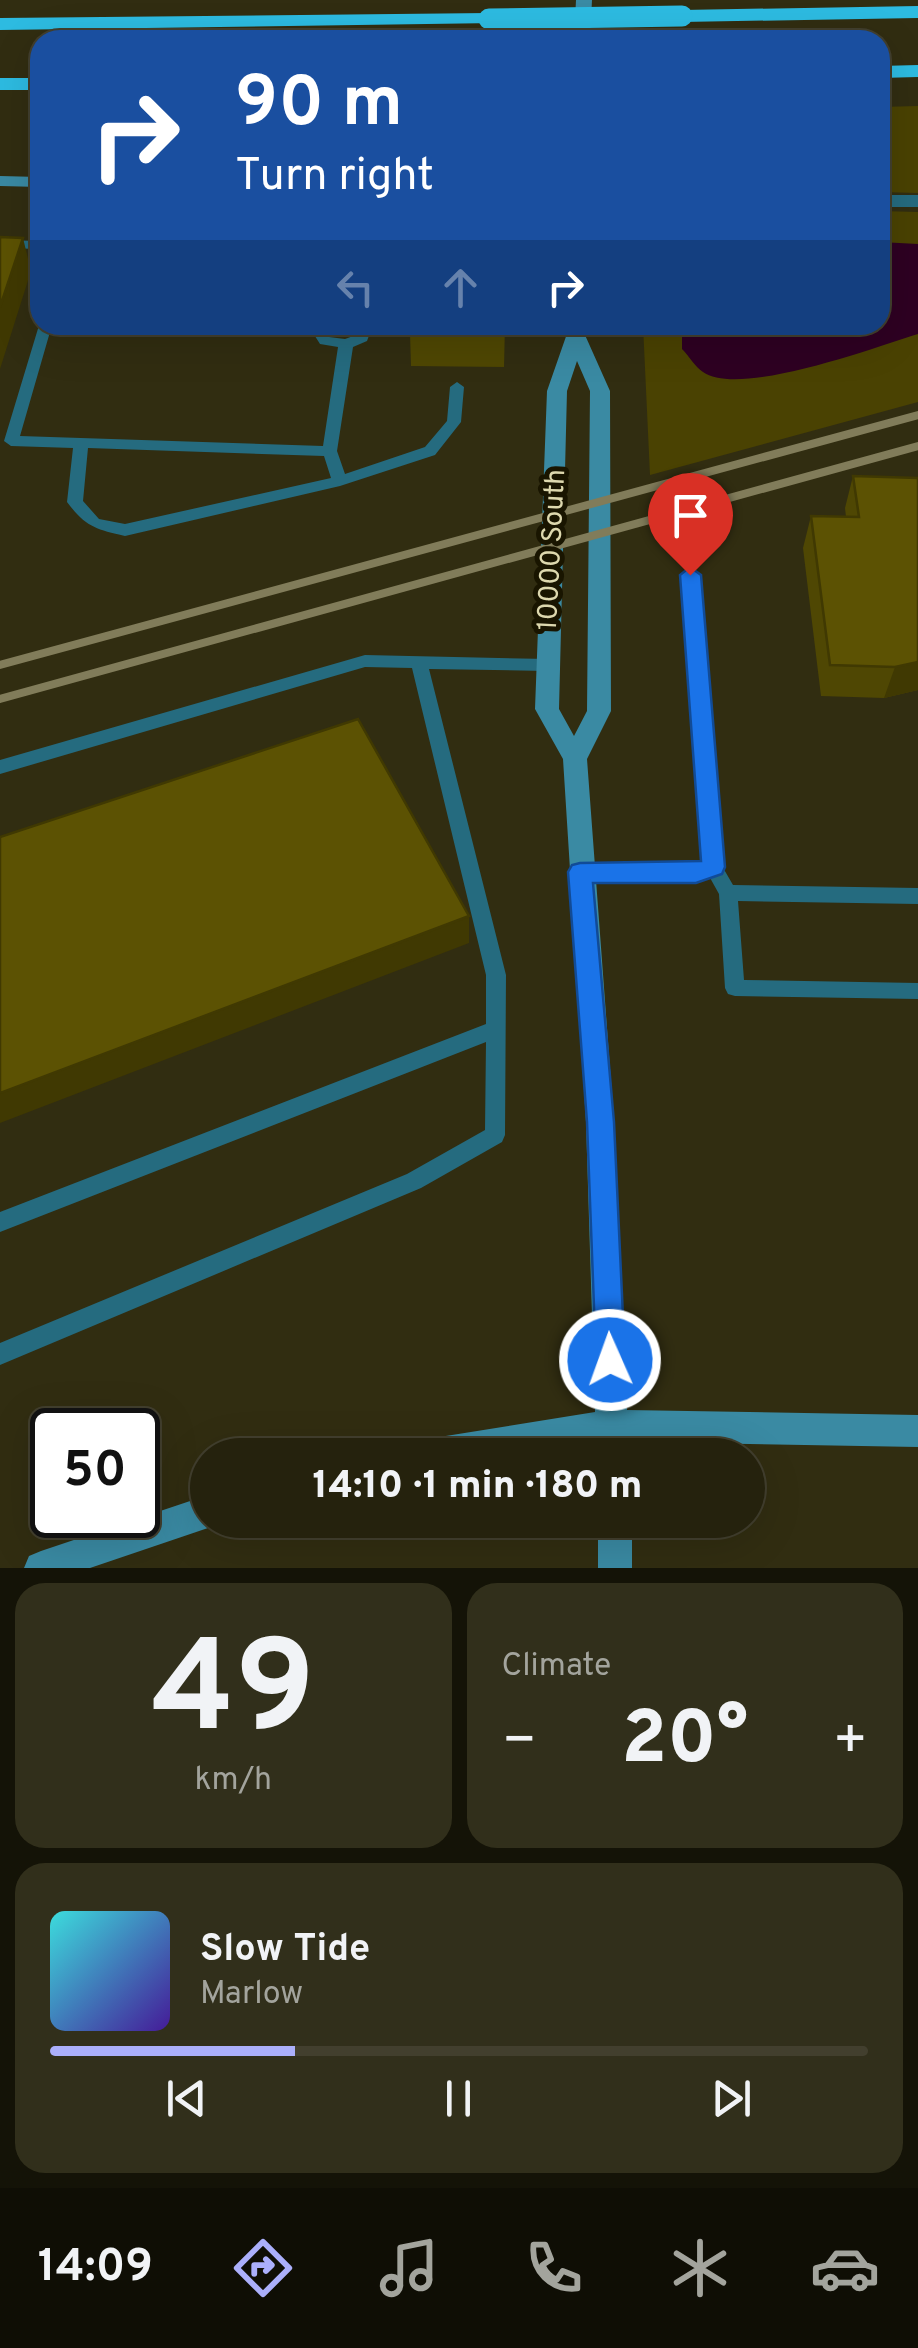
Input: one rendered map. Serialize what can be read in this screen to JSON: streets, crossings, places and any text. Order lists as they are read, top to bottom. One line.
{"streets":{"main road":["10000 South"]},"page":{"turn":["90 m","Turn right"],"limit":"50","trip":"14:10 · 1 min · 180 m","tile":[["49","km/h"],"Climate"],"heat":["−","20°","+"],"song":["Slow Tide","Marlow"],"tabs":"14:09"}}
